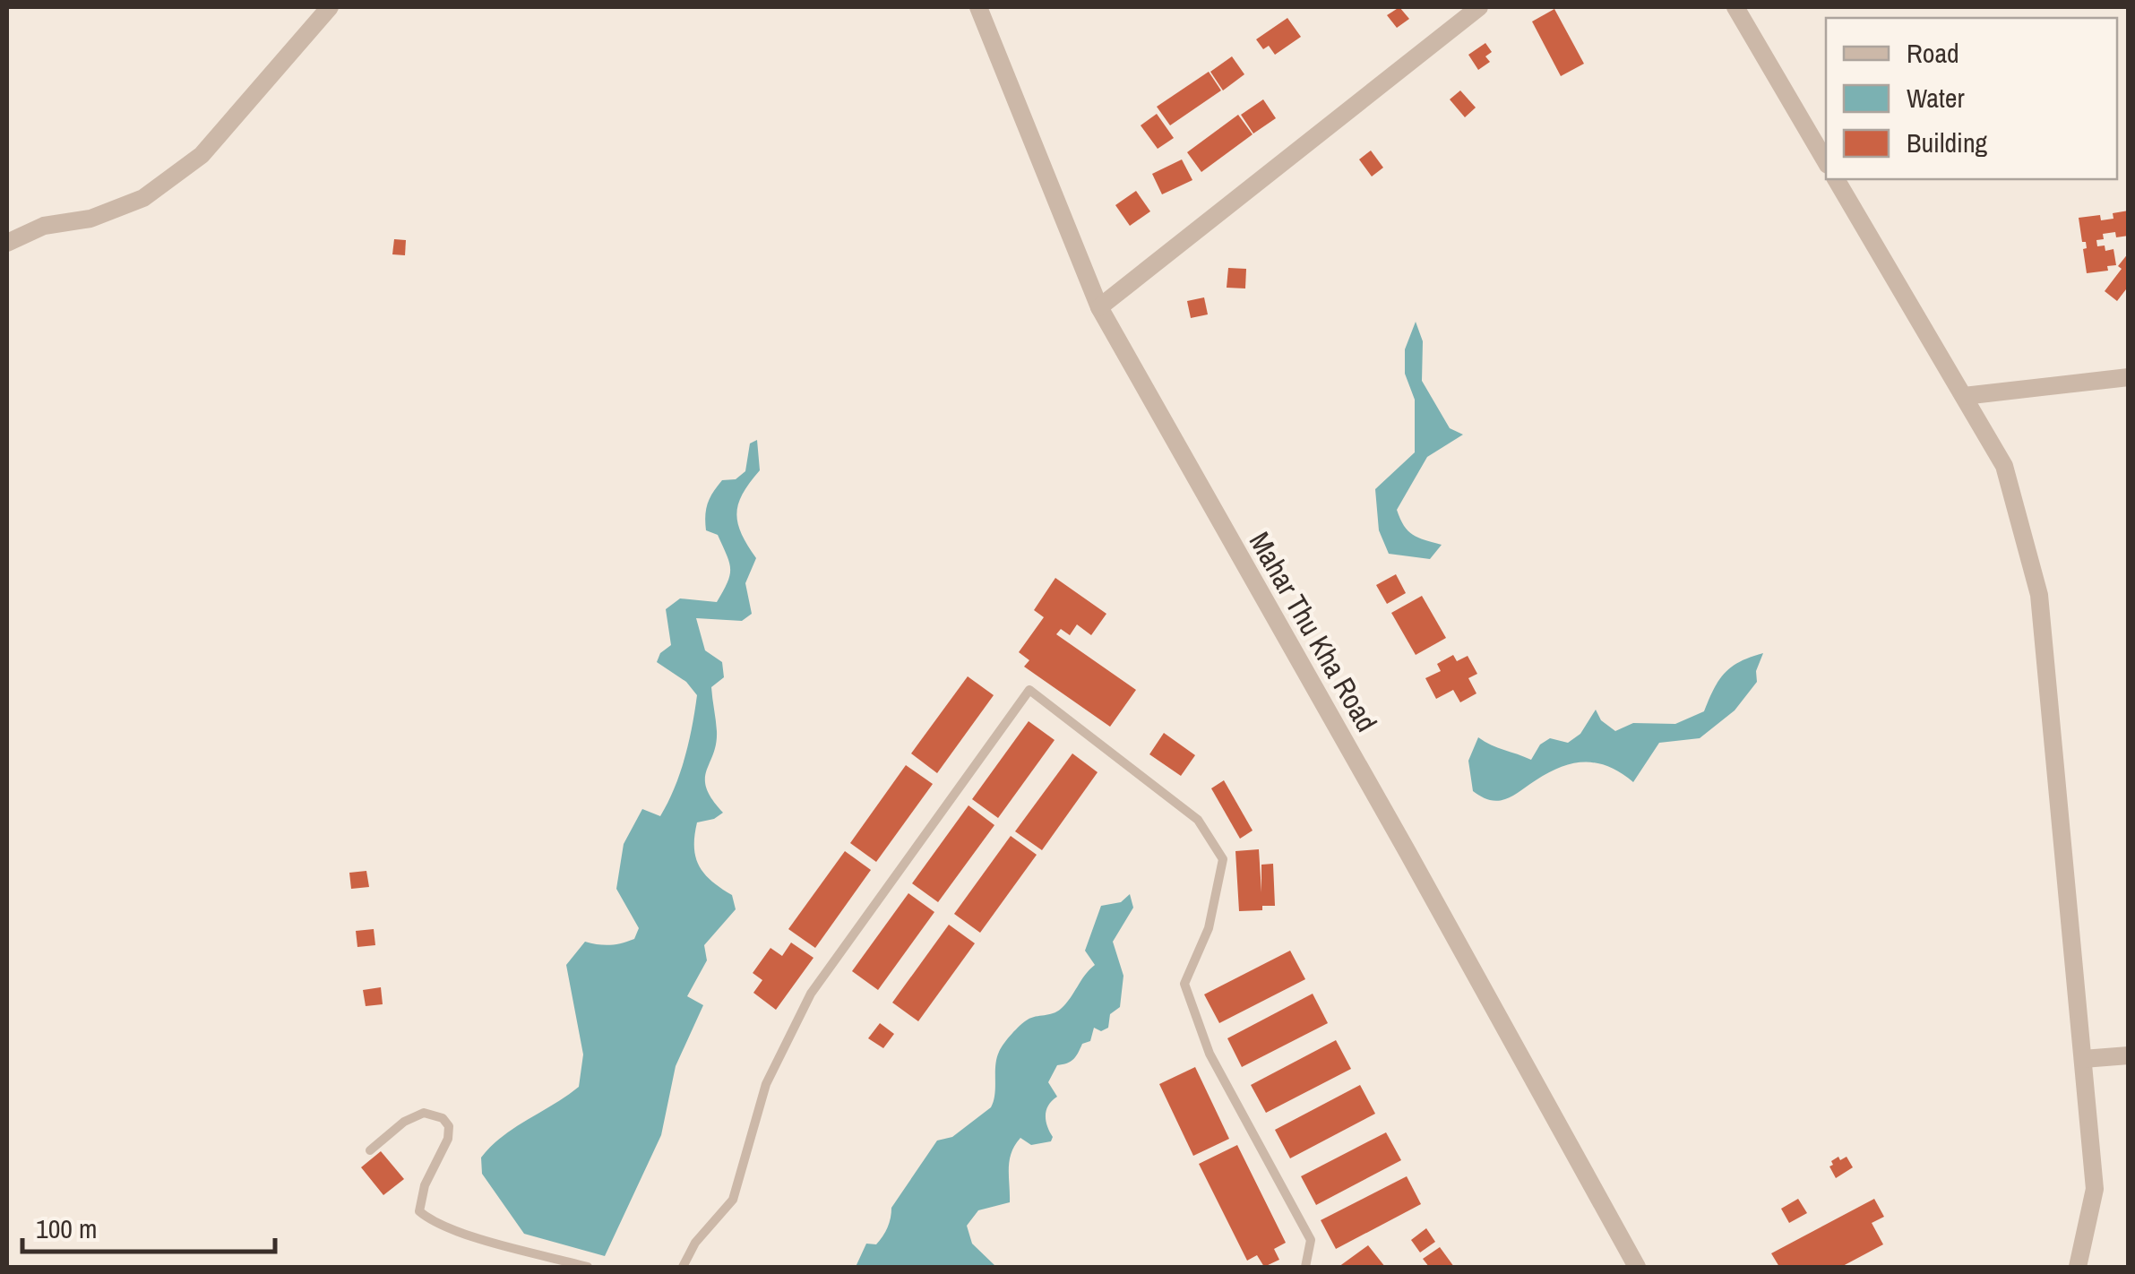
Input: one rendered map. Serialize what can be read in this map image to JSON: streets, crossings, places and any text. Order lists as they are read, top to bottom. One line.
{"streets":{"street":["Mahar Thu Kha Road"]},"legend":["Road","Water","Building"],"scale_bar":"100 m"}
